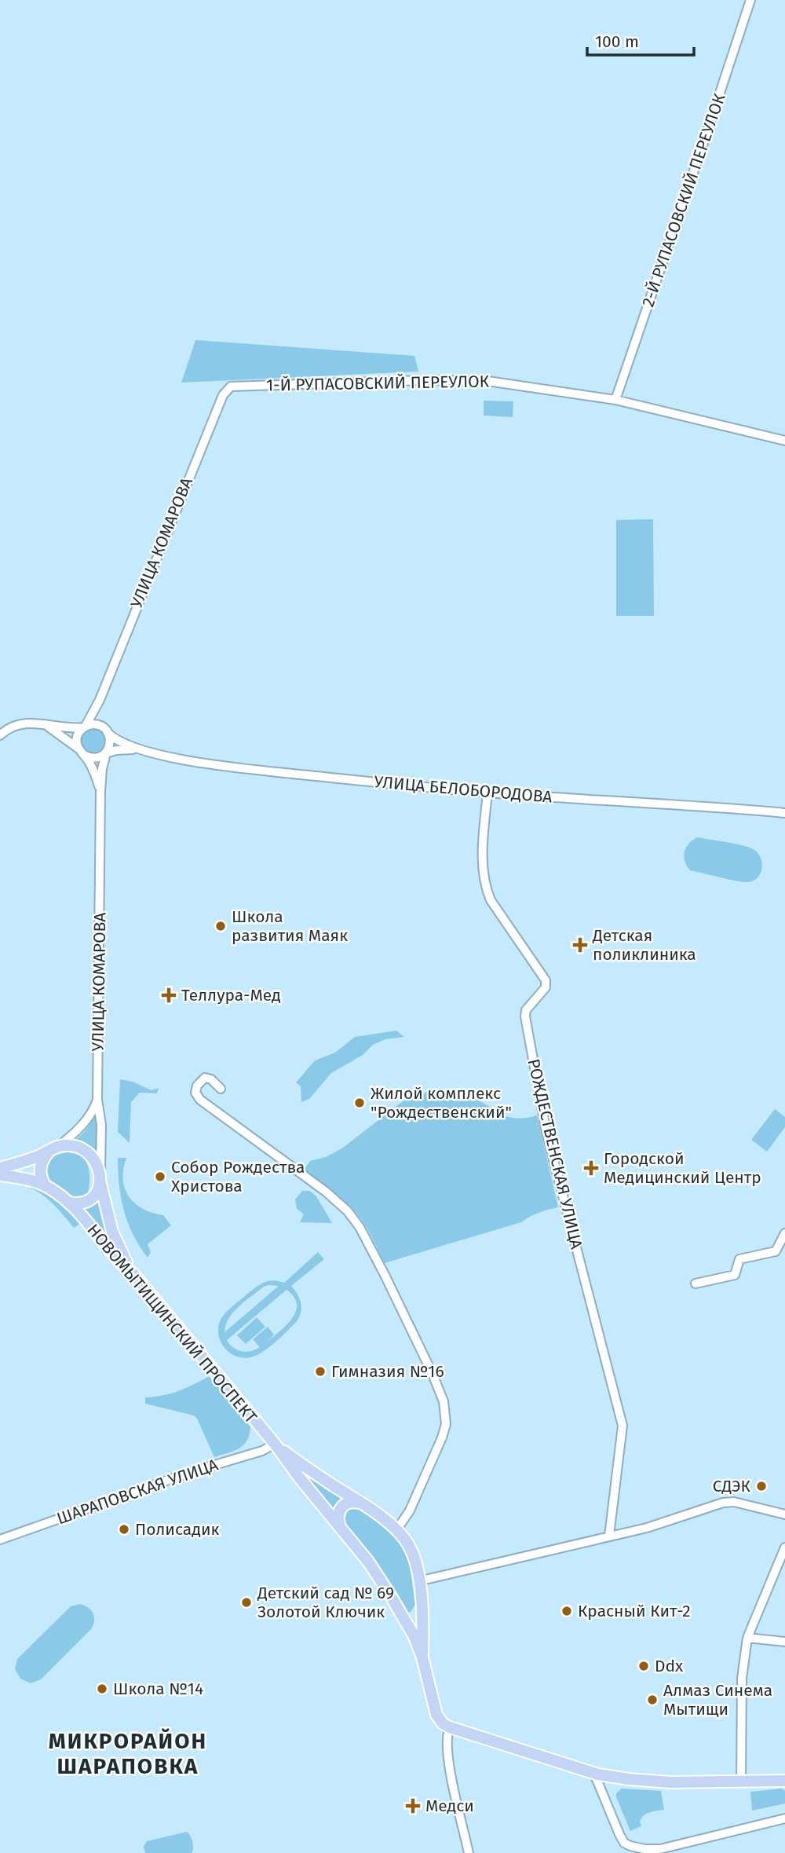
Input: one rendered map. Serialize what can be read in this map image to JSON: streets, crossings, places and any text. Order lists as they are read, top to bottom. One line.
{"streets":{"main road":["НОВОМЫТИЩИНСКИЙ ПРОСПЕКТ"],"street":["2-Й РУПАСОВСКИЙ ПЕРЕУЛОК","1-Й РУПАСОВСКИЙ ПЕРЕУЛОК","УЛИЦА КОМАРОВА","УЛИЦА БЕЛОБОРОДОВА","РОЖДЕСТВЕНСКАЯ УЛИЦА","ШАРАПОВСКАЯ УЛИЦА"]},"crossings":[["2-Й РУПАСОВСКИЙ ПЕРЕУЛОК","1-Й РУПАСОВСКИЙ ПЕРЕУЛОК"],["1-Й РУПАСОВСКИЙ ПЕРЕУЛОК","УЛИЦА КОМАРОВА"],["УЛИЦА КОМАРОВА","УЛИЦА БЕЛОБОРОДОВА"],["УЛИЦА КОМАРОВА","НОВОМЫТИЩИНСКИЙ ПРОСПЕКТ"],["УЛИЦА БЕЛОБОРОДОВА","РОЖДЕСТВЕНСКАЯ УЛИЦА"],["НОВОМЫТИЩИНСКИЙ ПРОСПЕКТ","ШАРАПОВСКАЯ УЛИЦА"]],"districts":["МИКРОРАЙОН ШАРАПОВКА"],"places":{"other":["Школа развития Маяк","Жилой комплекс \"Рождественский\"","Собор Рождества Христова","Гимназия №16","СДЭК","Полисадик","Детский сад № 69 Золотой Ключик","Красный Кит-2","Ddx","Школа №14","Алмаз Синема Мытищи"],"health":["Детская поликлиника","Теллура-Мед","Городской Медицинский Центр","Медси"]},"scale_bar":"100 m"}
